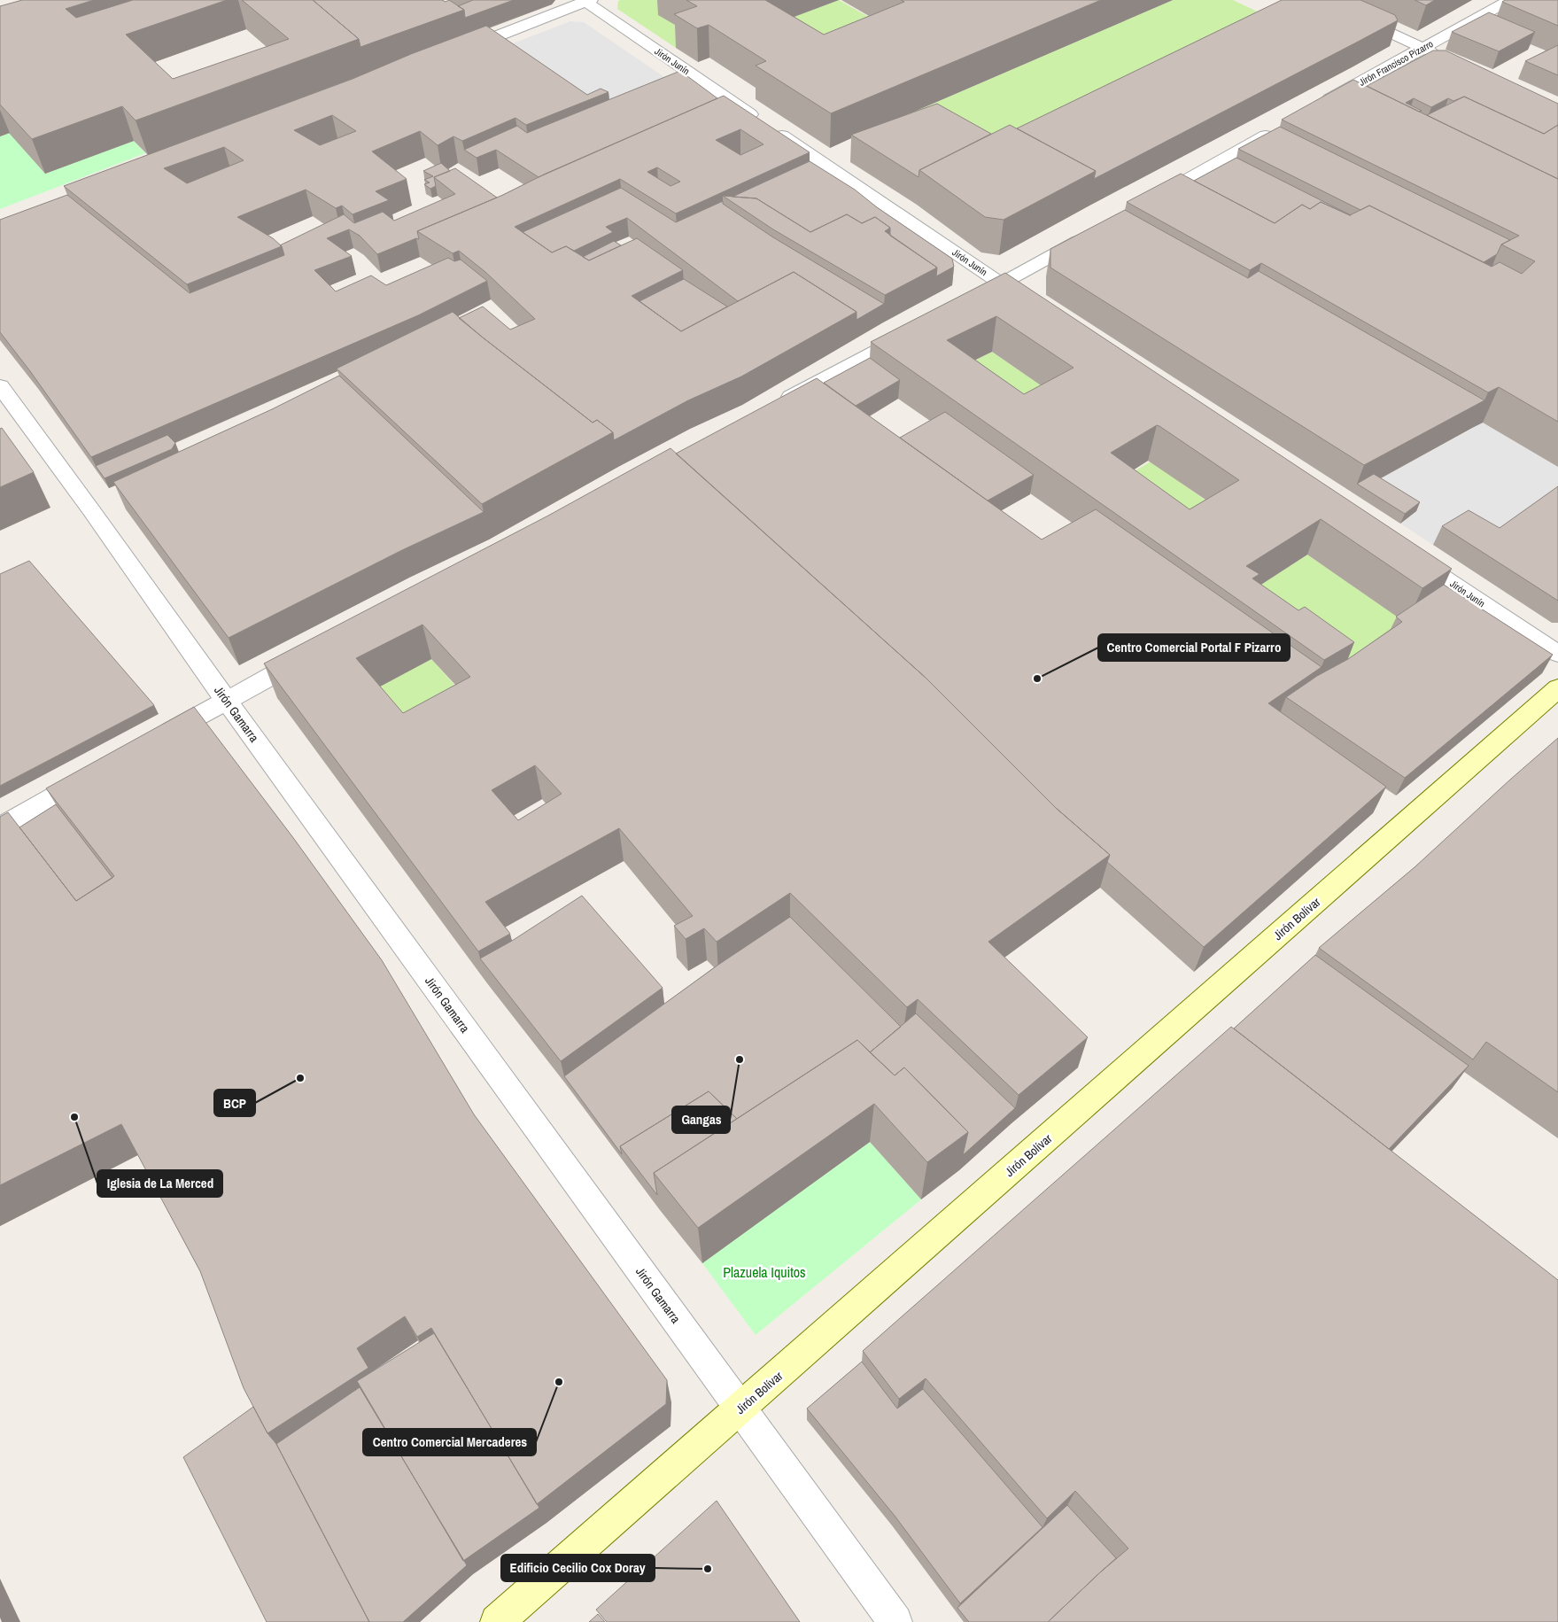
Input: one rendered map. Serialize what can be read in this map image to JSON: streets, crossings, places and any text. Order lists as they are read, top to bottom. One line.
{"streets":{"street":["Jirón Junín","Jirón Francisco Pizarro","Jirón Gamarra","Jirón Bolívar"]},"crossings":[["Jirón Gamarra","Jirón Bolívar"]],"parks":["Plazuela Iquitos"],"places":["Centro Comercial Portal F Pizarro","Gangas","BCP","Iglesia de La Merced","Centro Comercial Mercaderes","Edificio Cecilio Cox Doray"]}
